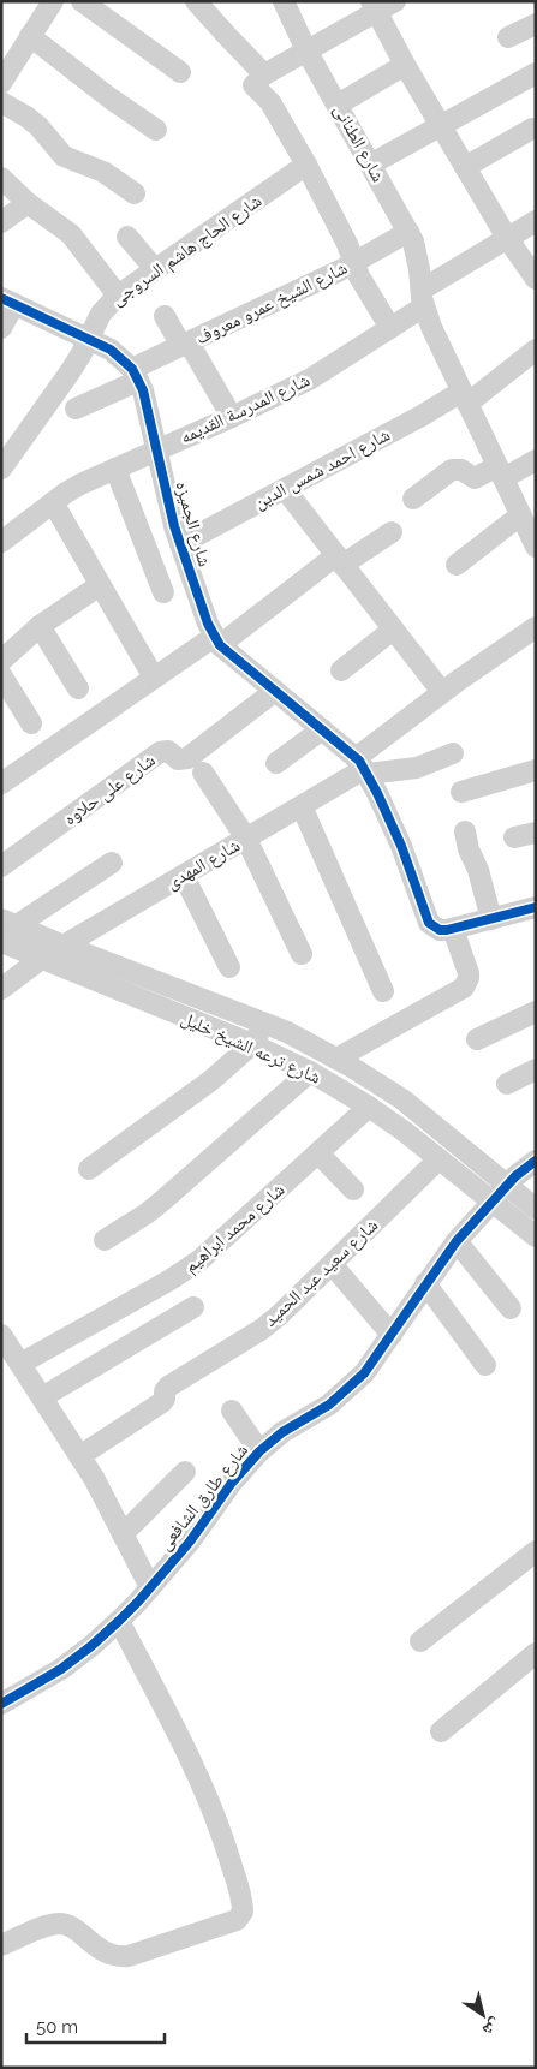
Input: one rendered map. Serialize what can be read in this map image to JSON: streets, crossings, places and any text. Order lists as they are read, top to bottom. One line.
{"streets":{"street":["شارع الطنانى","شارع الحاج هاشم السروجى","شارع الشيخ عمرو معروف","شارع المدرسة القديمه","شارع احمد شمس الدين","شارع الجميزه","شارع على حلاوه","شارع المهدى","شارع ترعه الشيخ خليل","شارع محمد ابراهيم","شارع سعيد عبد الحميد","شارع طارق الشافعى"]},"crossings":[["شارع الطنانى","شارع الشيخ عمرو معروف"],["شارع الطنانى","شارع المدرسة القديمه"],["شارع الطنانى","شارع احمد شمس الدين"],["شارع الشيخ عمرو معروف","شارع الجميزه"],["شارع المدرسة القديمه","شارع الجميزه"],["شارع احمد شمس الدين","شارع الجميزه"],["شارع الجميزه","شارع على حلاوه"],["شارع الجميزه","شارع المهدى"],["شارع المهدى","شارع ترعه الشيخ خليل"],["شارع ترعه الشيخ خليل","شارع محمد ابراهيم"],["شارع ترعه الشيخ خليل","شارع سعيد عبد الحميد"],["شارع ترعه الشيخ خليل","شارع طارق الشافعى"]],"scale_bar":"50 m","north":"bottom right"}
